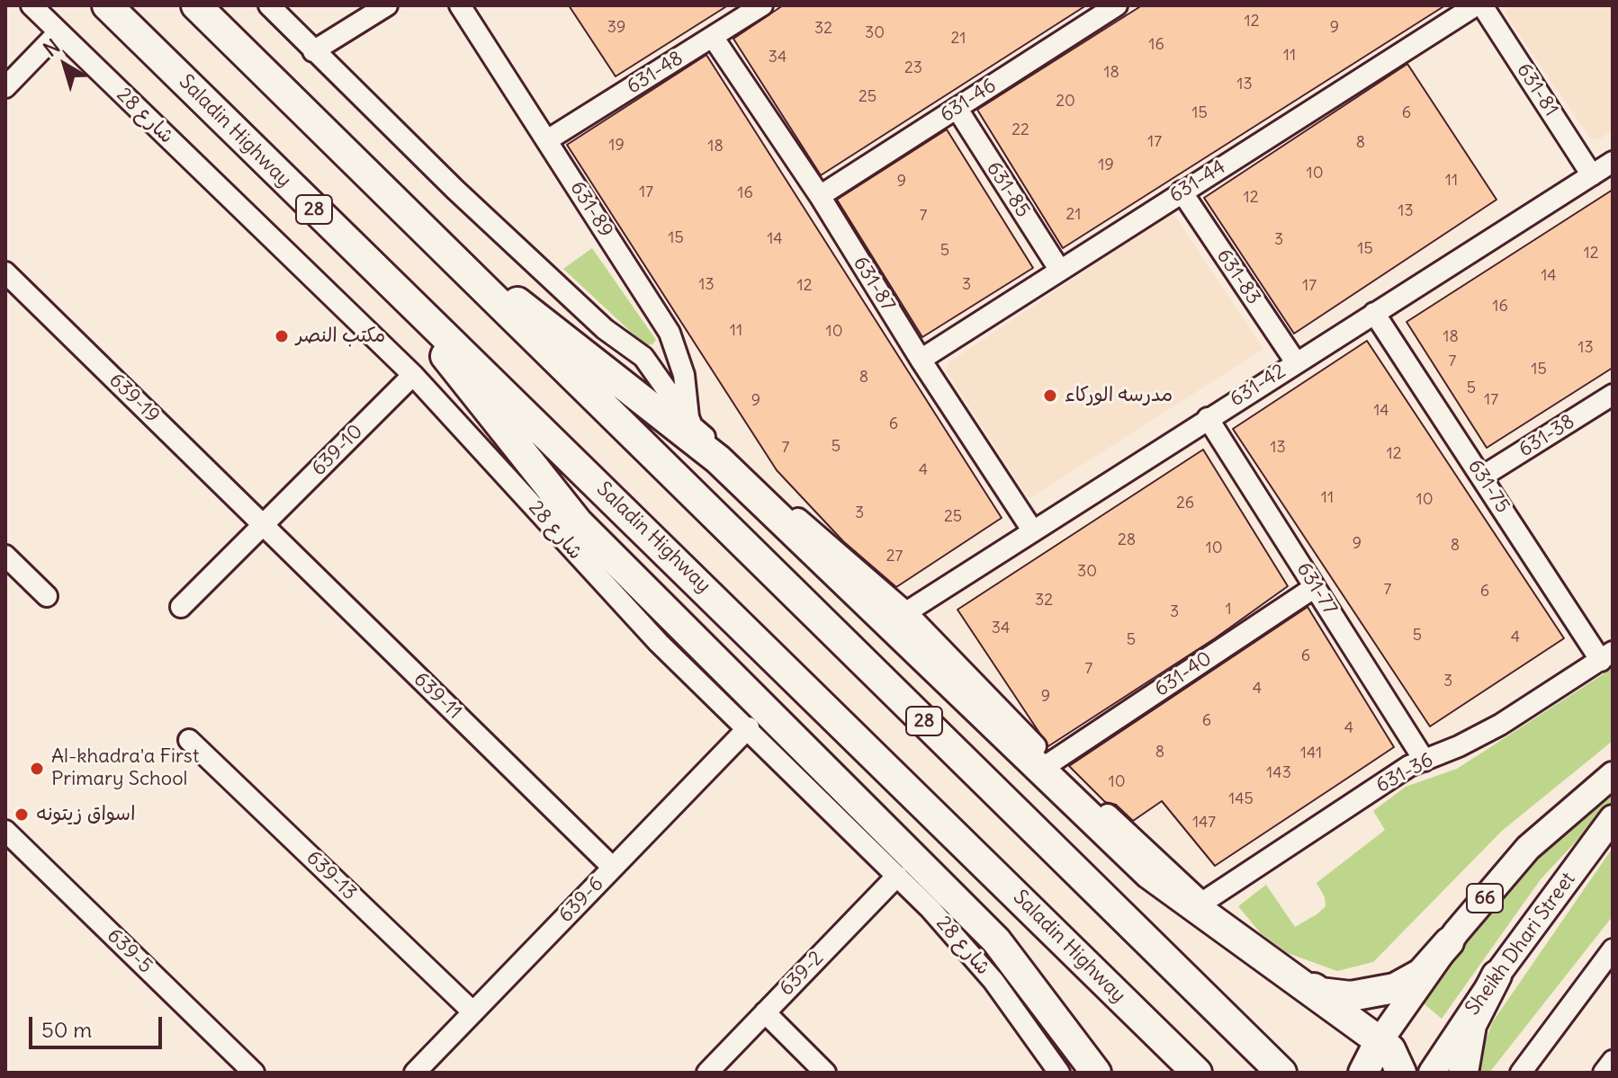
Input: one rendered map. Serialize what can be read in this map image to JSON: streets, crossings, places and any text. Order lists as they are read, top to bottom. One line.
{"streets":{"highway":["Saladin Highway","28"],"main road":["66","Sheikh Dhari Street"],"street":["631-48","631-81","631-46","شارع 28","631-44","631-85","631-89","631-83","631-87","631-42","639-19","631-38","639-10","631-75","631-77","631-40","639-11","631-36","639-13","639-6","639-5","639-2"]},"crossings":[["631-48","631-89"],["631-48","631-87"],["631-81","631-42"],["631-46","631-85"],["631-46","631-87"],["شارع 28","639-10"],["شارع 28","639-6"],["شارع 28","639-2"],["631-44","631-85"],["631-44","631-83"],["631-44","631-87"],["631-83","631-42"],["631-87","631-42"],["631-42","631-75"],["631-42","631-77"],["639-19","639-10"],["639-19","639-11"],["631-38","631-75"],["639-10","639-11"],["631-75","631-36"],["631-77","631-40"],["631-77","631-36"],["631-40","631-36"],["639-11","639-6"],["639-13","639-6"]],"places":["مكتب النصر","مدرسه الوركاء","Al-khadra'a First Primary School","اسواق زيتونه"],"house_numbers":["12","39","9","32","30","21","16","11","34","23","18","13","25","20","15","6","22","17","8","19","18","19","10","11","9","17","16","12","13","21","7","15","14","3","15","5","12","14","13","3","12","17","16","11","10","18","13","7","15","8","5","17","9","14","6","5","7","13","12","4","11","10","26","3","25","28","9","8","10","27","30","7","6","32","1","3","34","5","4","5","6","7","3","4","9","6","4","8","141","143","10","145","147"],"scale_bar":"50 m","north":"top left"}
